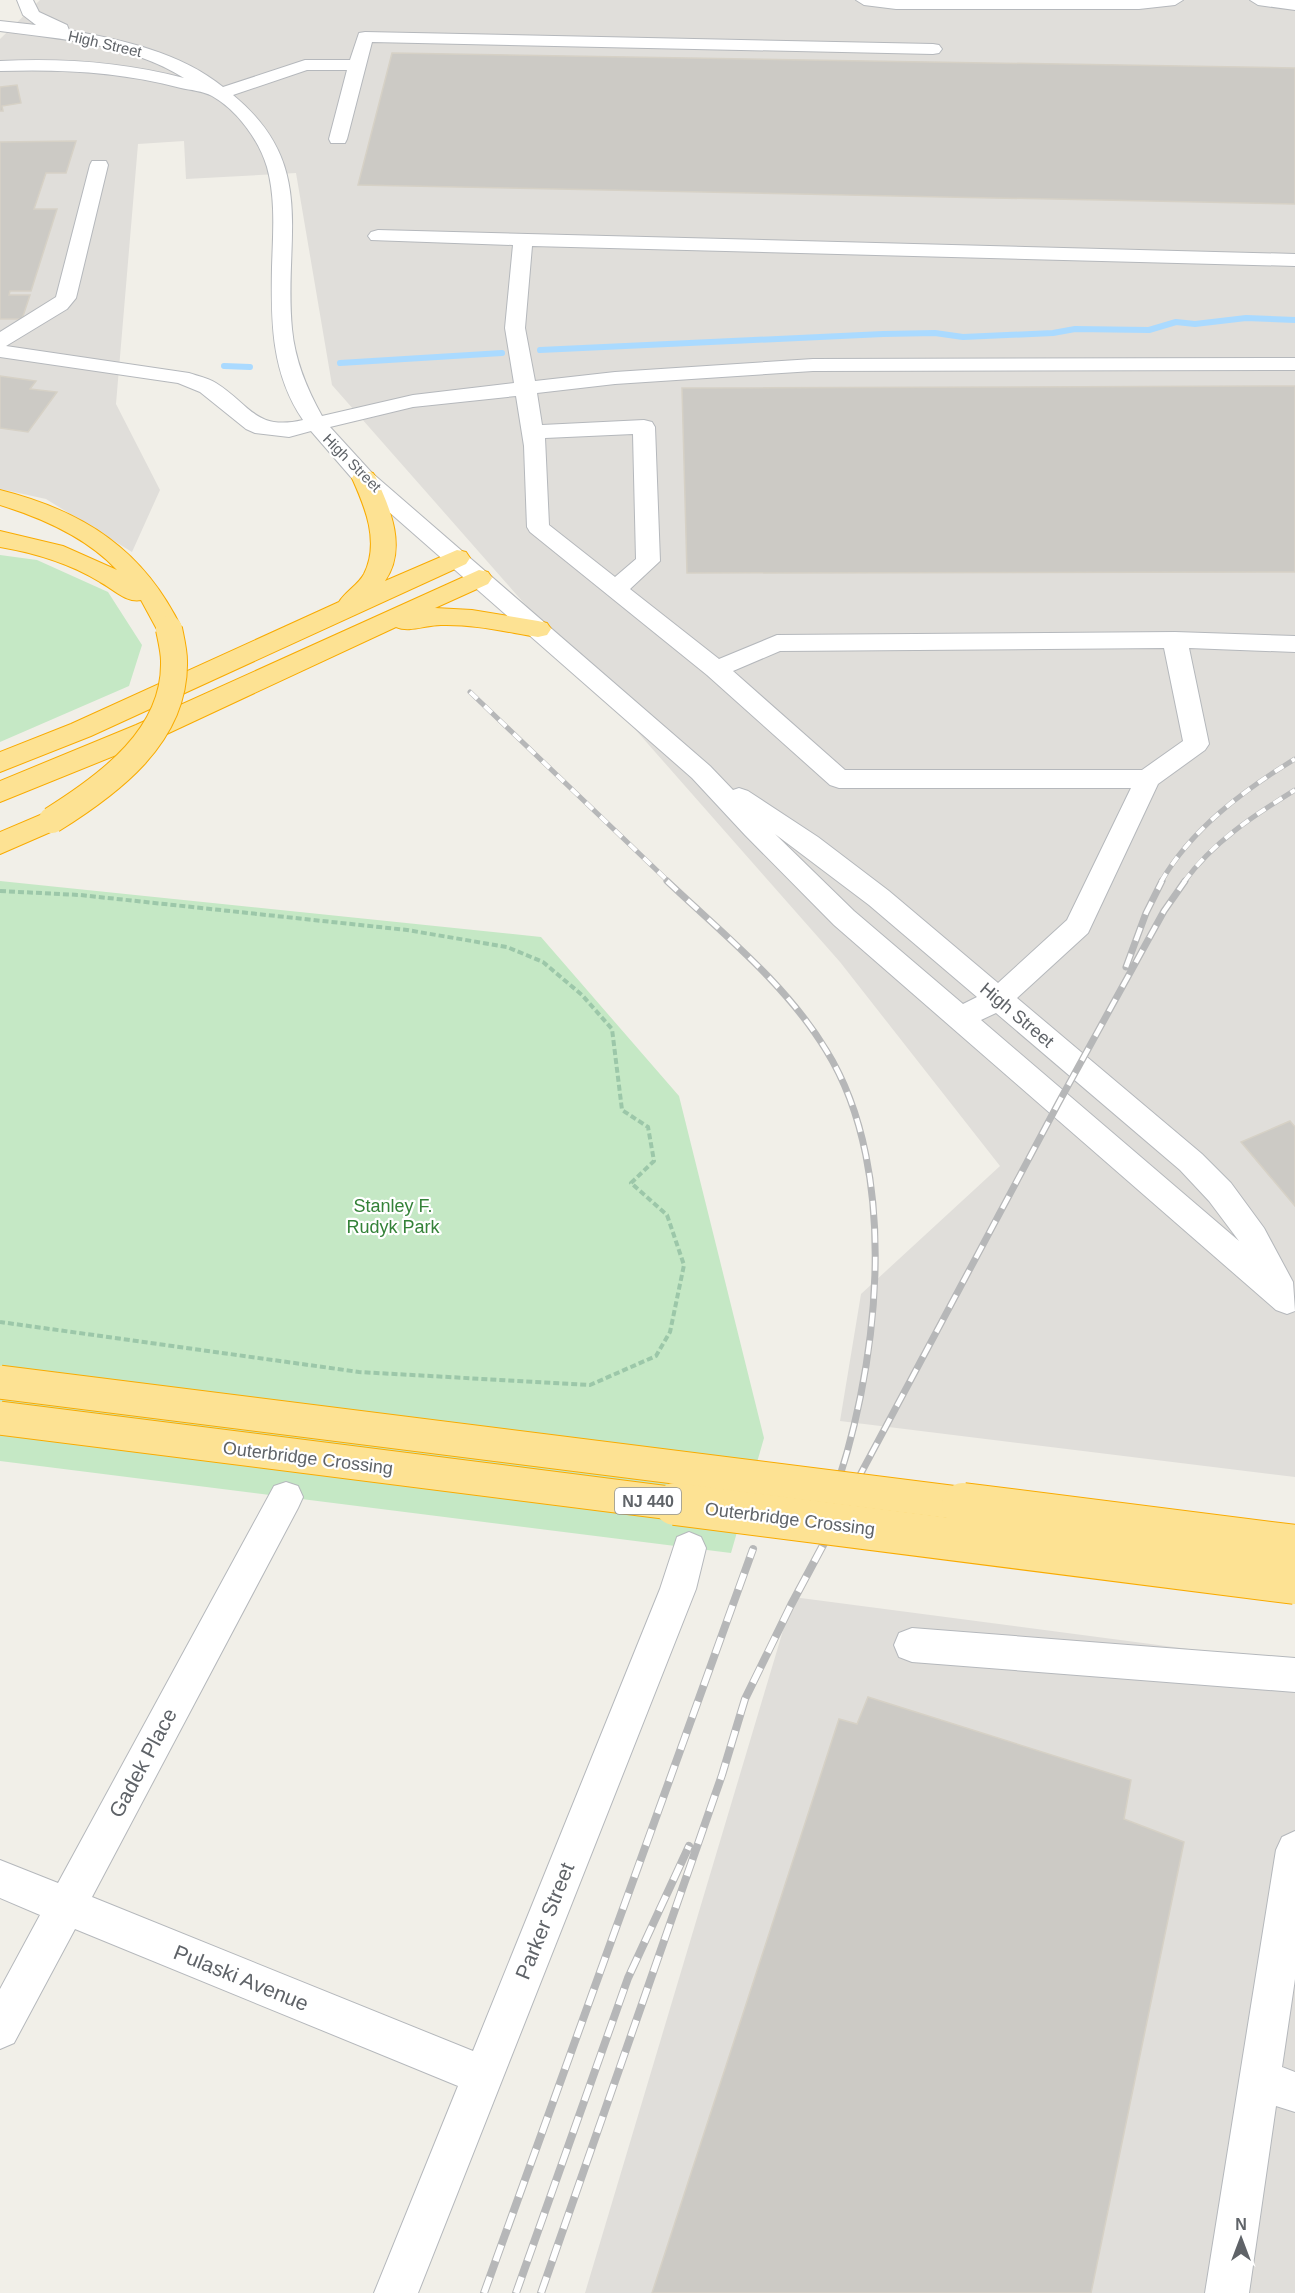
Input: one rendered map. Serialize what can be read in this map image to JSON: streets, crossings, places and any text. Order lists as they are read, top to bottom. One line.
{"streets":{"highway":["Outerbridge Crossing","NJ 440"],"street":["High Street","Gadek Place","Parker Street","Pulaski Avenue"]},"crossings":[["Gadek Place","Pulaski Avenue"],["Parker Street","Pulaski Avenue"]],"parks":["Stanley F. Rudyk Park"],"north":"top"}
